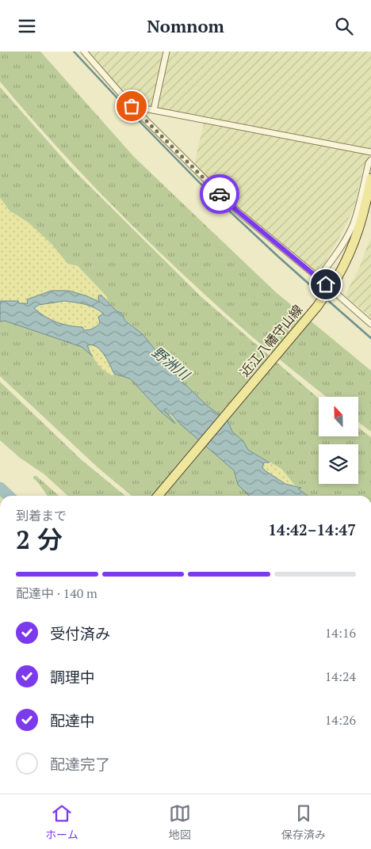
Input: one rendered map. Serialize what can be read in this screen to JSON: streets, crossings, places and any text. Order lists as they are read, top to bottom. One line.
{"streets":{"main road":["近江八幡守山線"]},"water":["野洲川"],"north":"top","page":{"header":"Nomnom","heading":["2 分","到着まで","14:42–14:47"],"bar":"配達中 · 140 m","list":[["受付済み","14:16"],["調理中","14:24"],["配達中","14:26"],"配達完了"],"tabs":["ホーム","地図","保存済み"]}}
